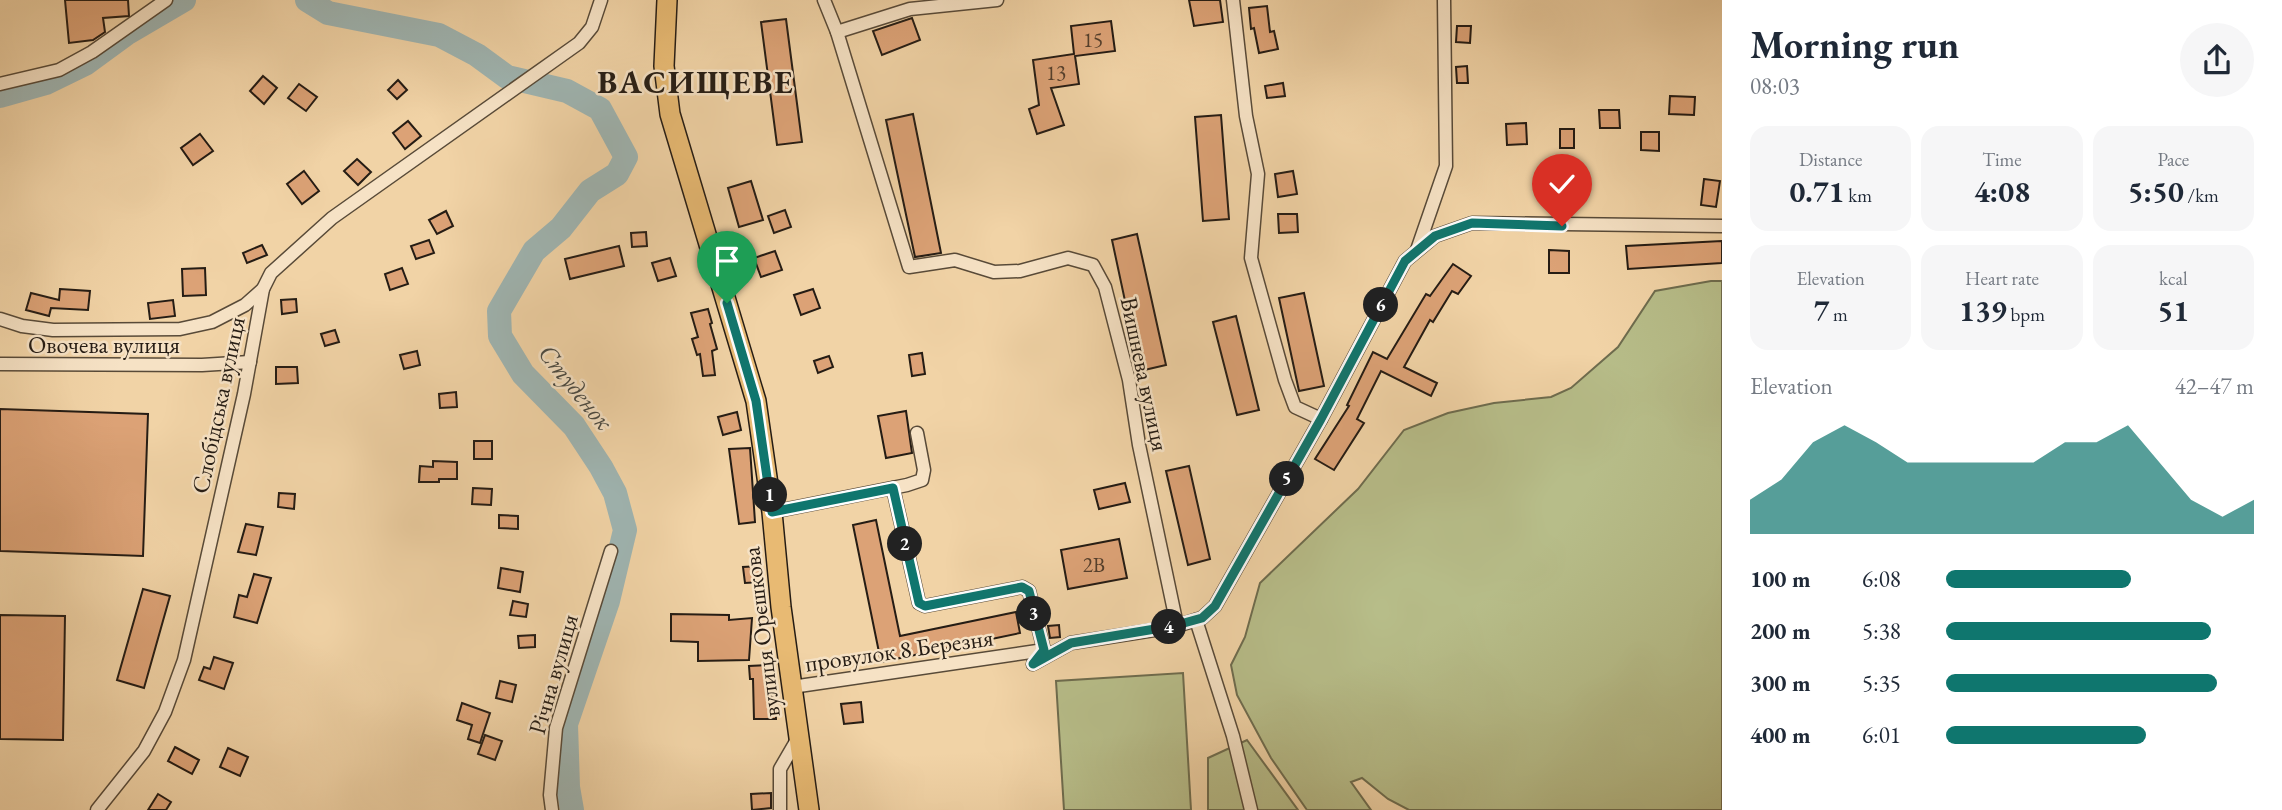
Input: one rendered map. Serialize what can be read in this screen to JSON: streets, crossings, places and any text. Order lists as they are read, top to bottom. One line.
{"streets":{"main road":["вулиця Орєшкова"],"street":["Овочева вулиця","Вишнева вулиця","Слобідська вулиця","провулок 8 Березня","Річна вулиця"]},"crossings":[["Овочева вулиця","Слобідська вулиця"],["вулиця Орєшкова","провулок 8 Березня"]],"districts":["ВАСИЩЕВЕ"],"water":["Студенок"],"house_numbers":["15","13","2В"],"page":{"heading":["Morning run","08:03"],"stats":[["Distance","0.71 km"],["Time","4:08"],["Pace","5:50 /km"],["Elevation","7 m"],["Heart rate","139 bpm"],["kcal","51"]],"pins":["6","5","1","2","3","4"],"chart":["Elevation","42–47 m"],"list":[{"name":"100 m","note":"6:08"},{"name":"200 m","note":"5:38"},{"name":"300 m","note":"5:35"},{"name":"400 m","note":"6:01"}]}}
